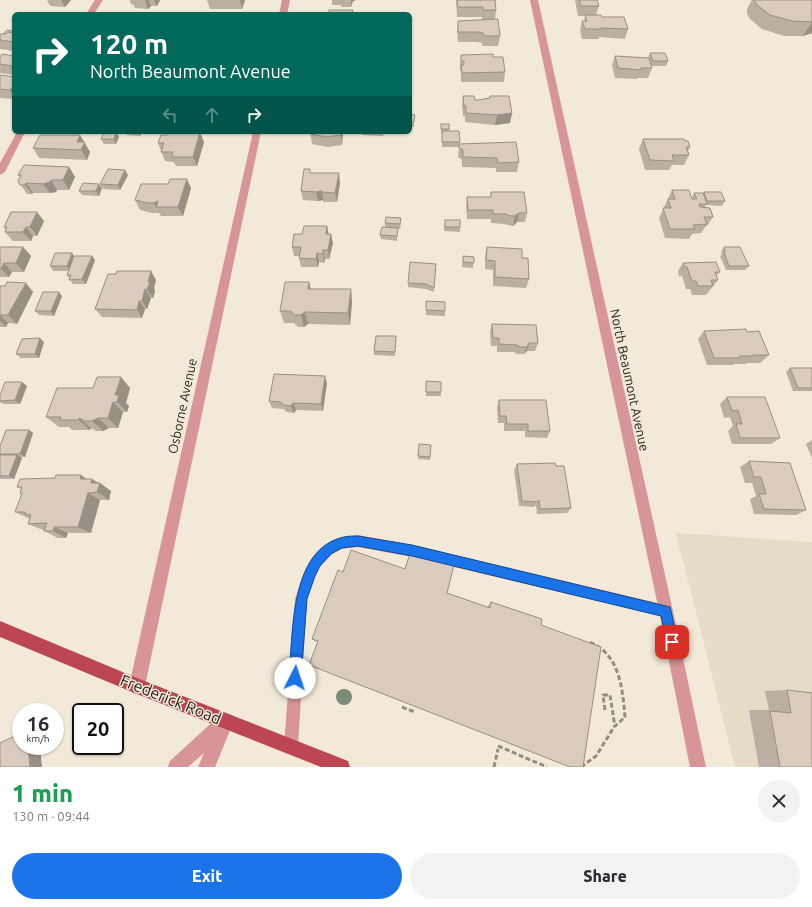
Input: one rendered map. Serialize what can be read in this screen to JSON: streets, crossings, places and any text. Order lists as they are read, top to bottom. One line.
{"streets":{"main road":["Frederick Road"],"street":["North Beaumont Avenue","Osborne Avenue"]},"crossings":[["Osborne Avenue","Frederick Road"]],"page":{"turn":["120 m","North Beaumont Avenue"],"speed":"16 km/h","limit":"20","heading":["1 min","130 m · 09:44"],"buttons":["Exit","Share"]}}
